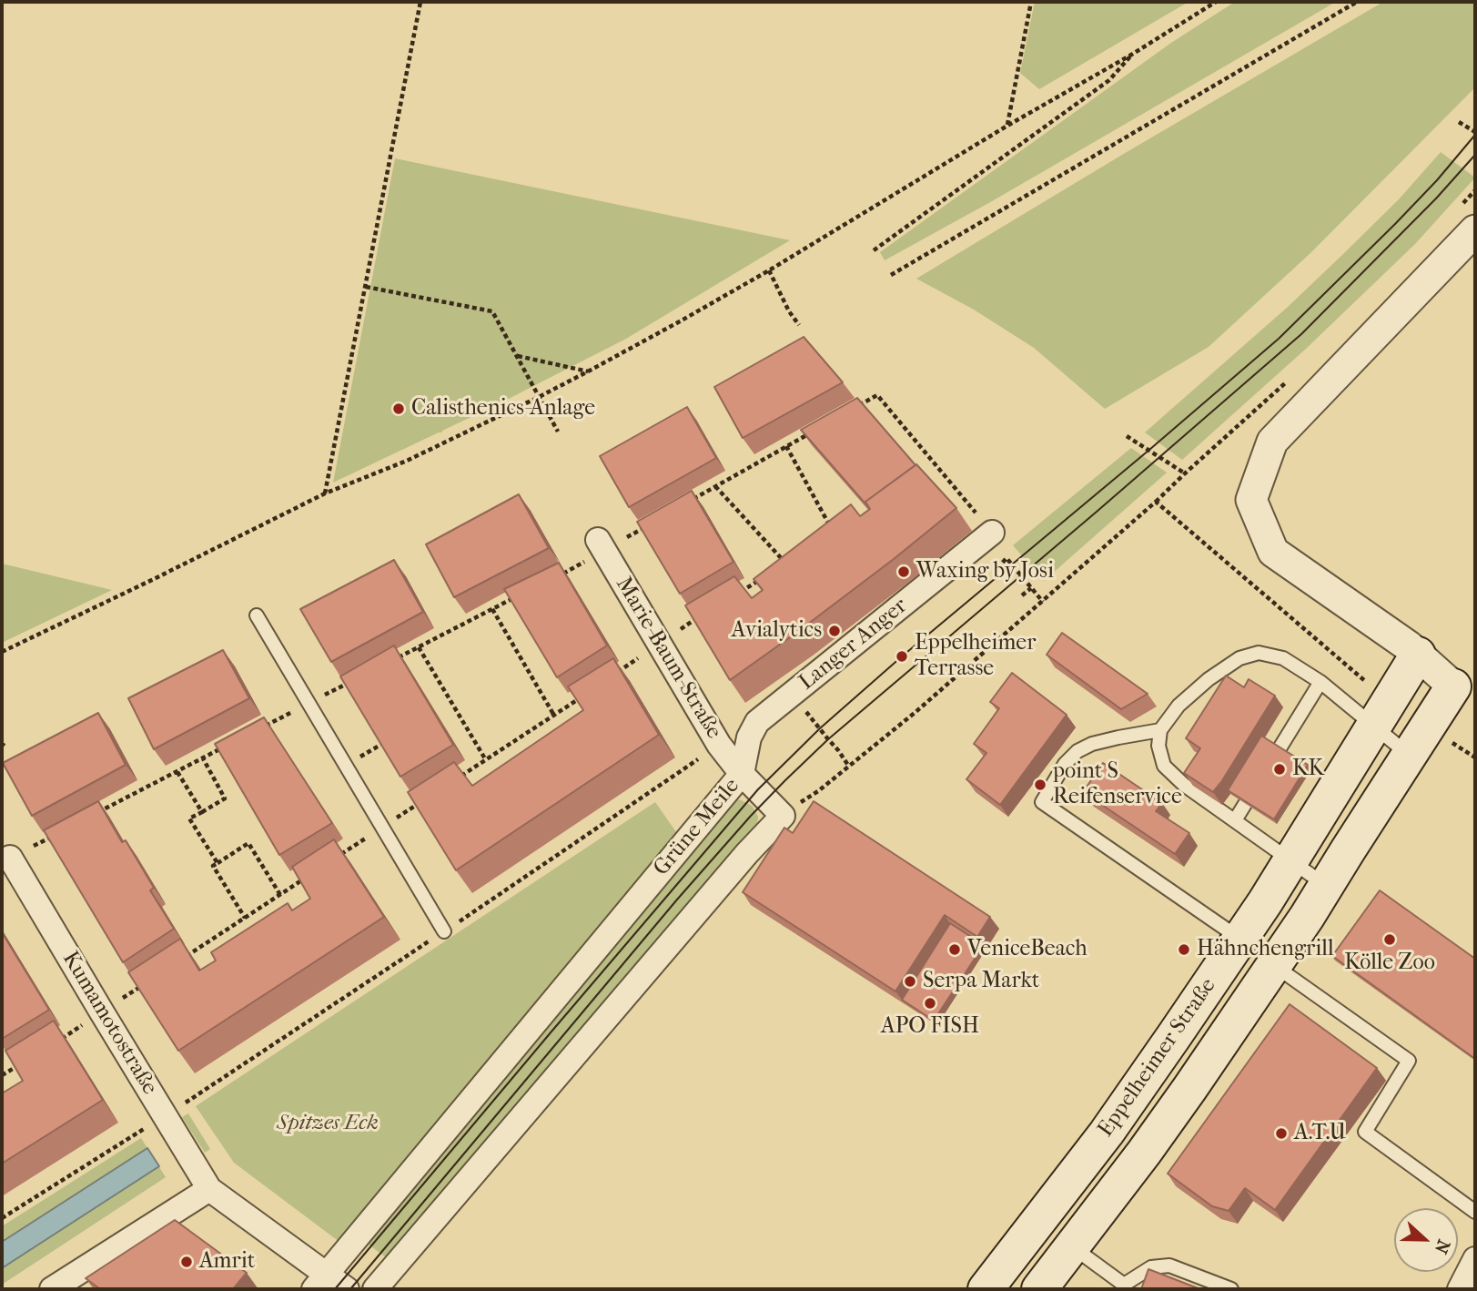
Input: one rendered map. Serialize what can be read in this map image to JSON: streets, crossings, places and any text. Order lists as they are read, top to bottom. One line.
{"streets":{"main road":["Eppelheimer Straße"],"street":["Langer Anger","Marie-Baum-Straße","Grüne Meile","Kumamotostraße"]},"crossings":[["Langer Anger","Marie-Baum-Straße"],["Langer Anger","Grüne Meile"],["Marie-Baum-Straße","Grüne Meile"]],"parks":["Spitzes Eck"],"places":["Calisthenics-Anlage","Waxing by Josi","Avialytics","Eppelheimer Terrasse","KK","point S Reifenservice","Kölle Zoo","VeniceBeach","Hähnchengrill","Serpa Markt","APO FISH","A.T.U","Amrit"],"north":"right"}
